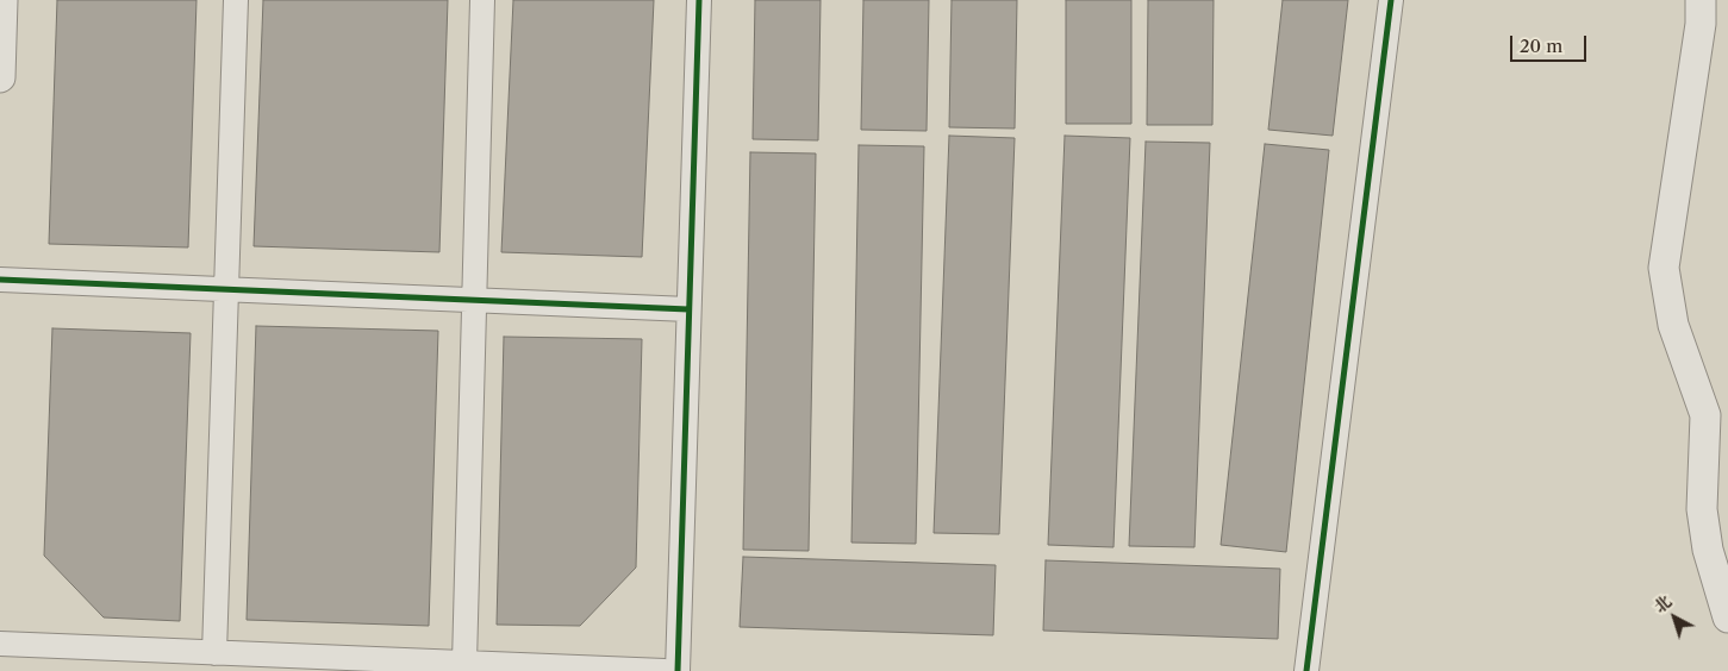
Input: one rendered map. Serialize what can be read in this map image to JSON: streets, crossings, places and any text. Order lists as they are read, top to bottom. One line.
{"scale_bar":"20 m","north":"top left"}
